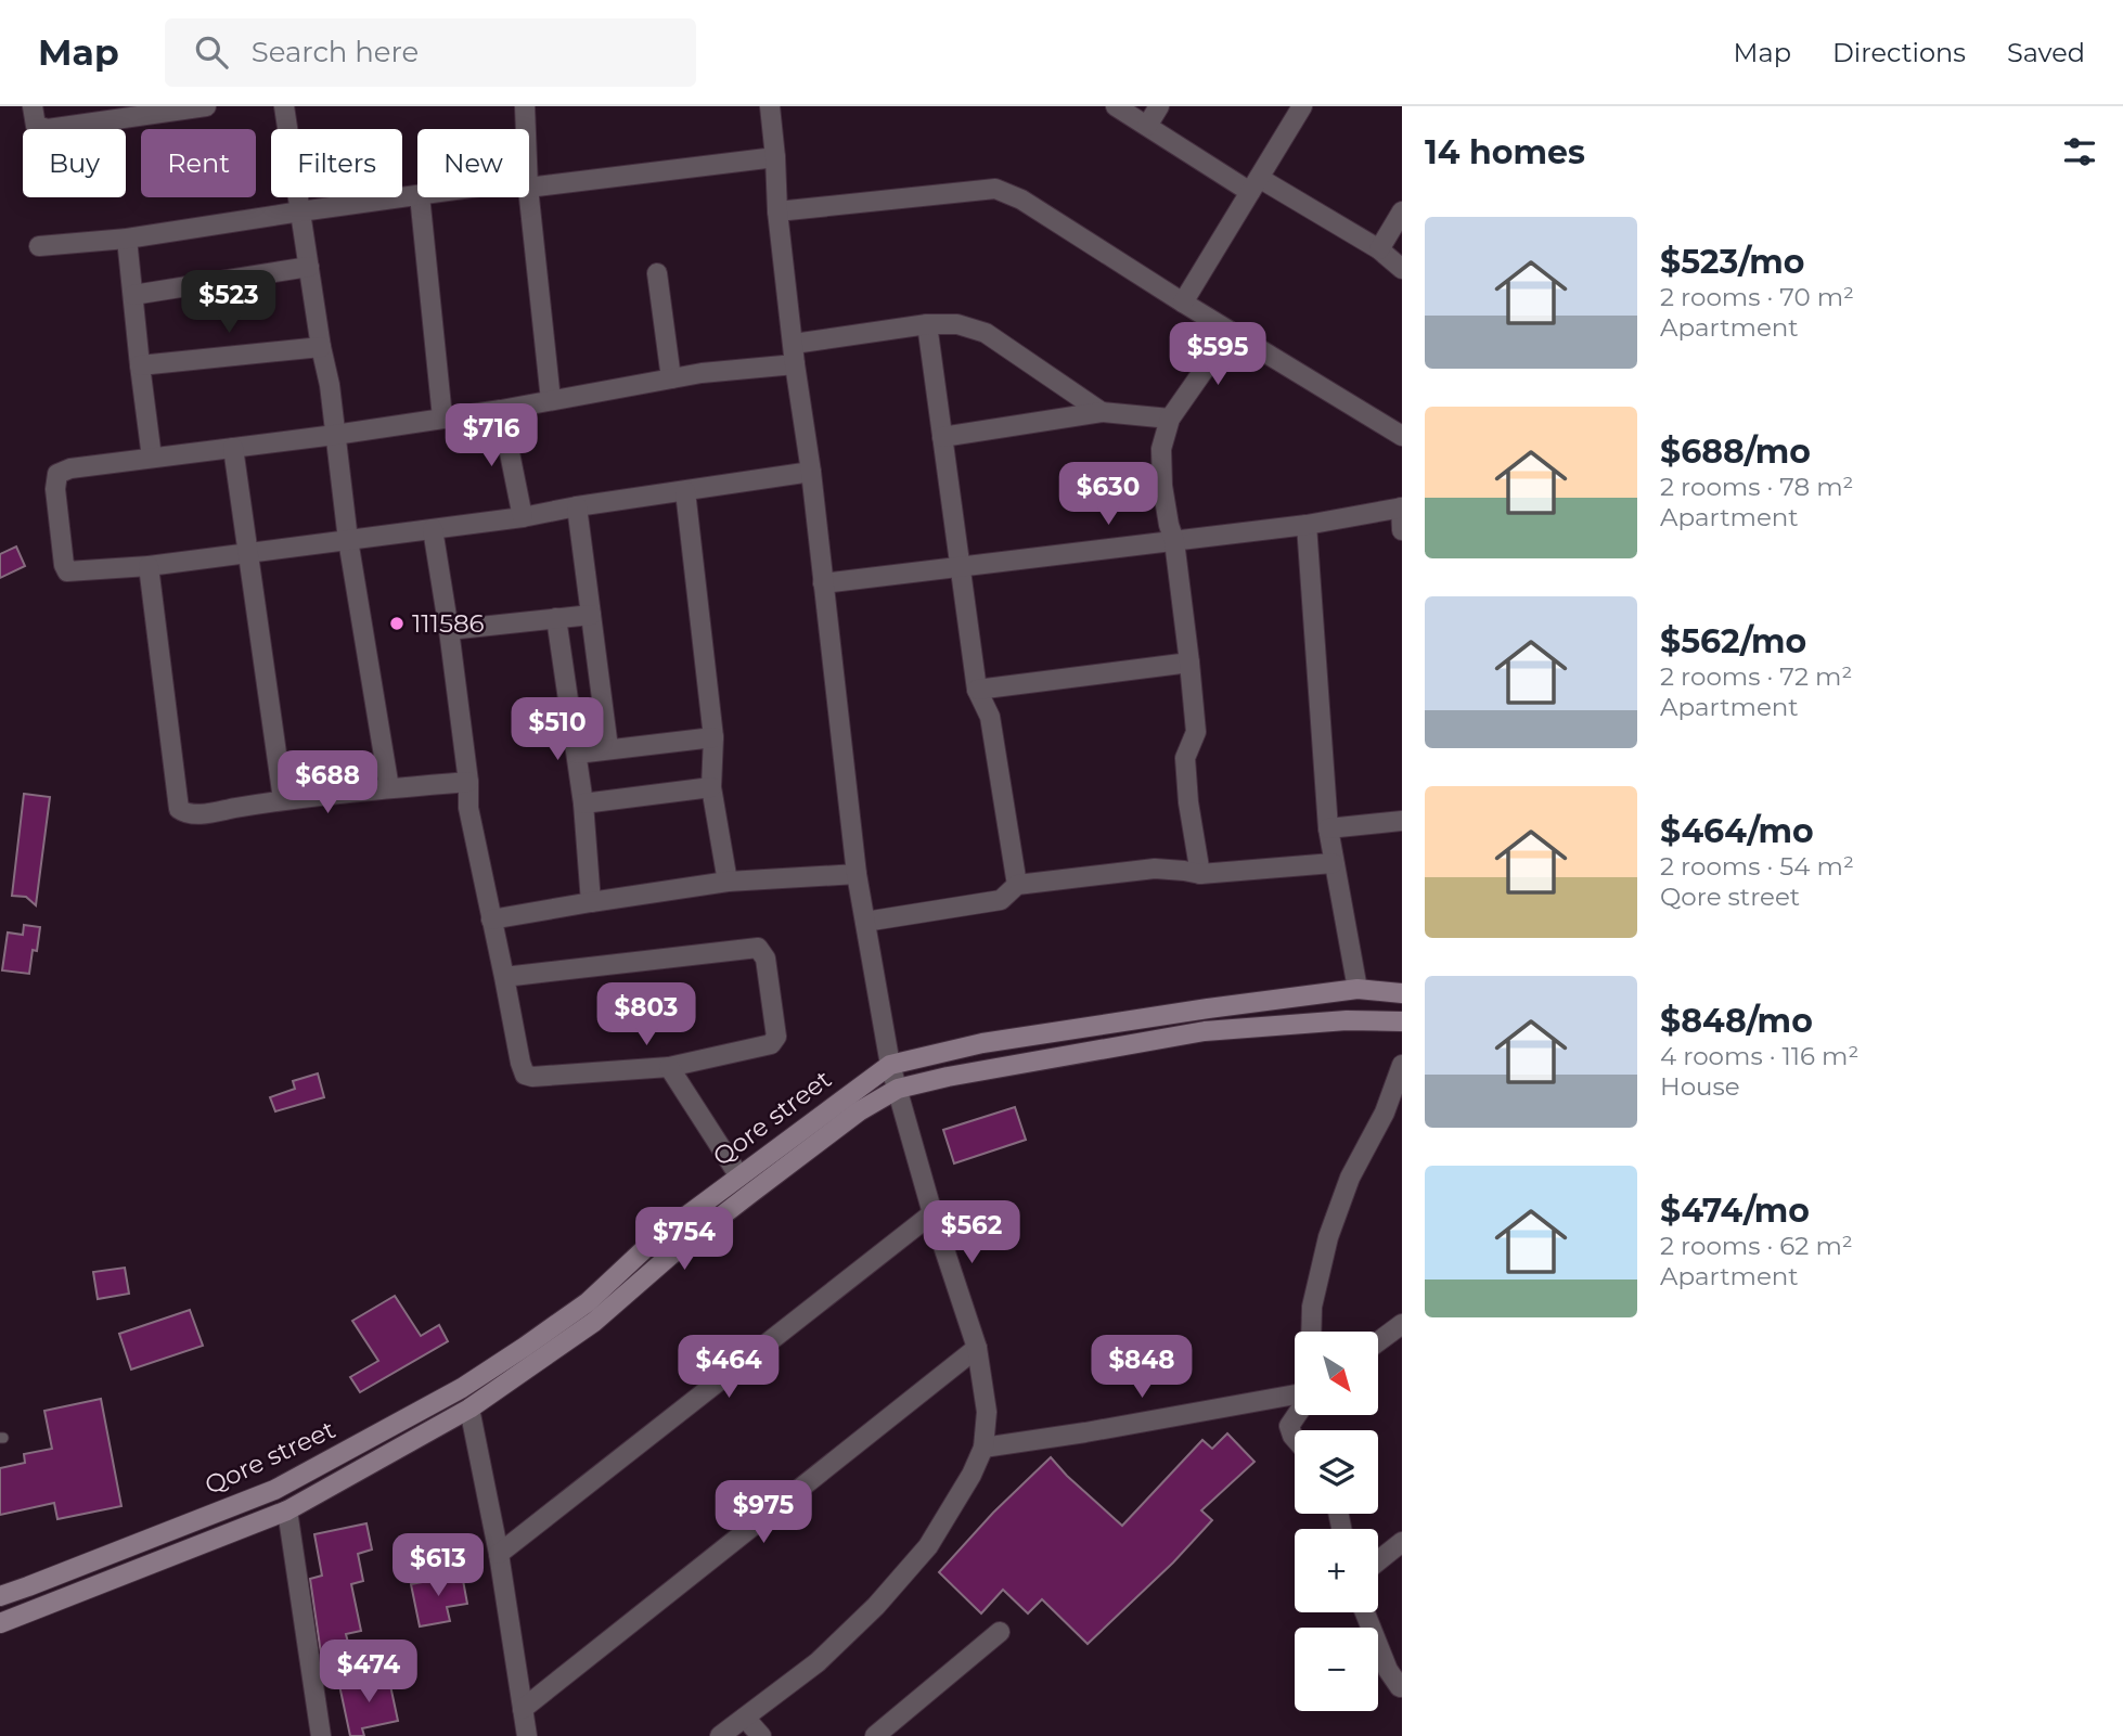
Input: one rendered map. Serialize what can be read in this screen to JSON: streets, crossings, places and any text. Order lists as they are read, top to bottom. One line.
{"streets":{"street":["Qore street"]},"places":["111586"],"north":"bottom right","page":{"header":"Map","search":"Search here","nav":["Map","Directions","Saved"],"heading":"14 homes","chip":["Buy","Rent","Filters","New"],"list":[{"name":"$523/mo","note":"2 rooms · 70 m² · Apartment"},{"name":"$688/mo","note":"2 rooms · 78 m² · Apartment"},{"name":"$562/mo","note":"2 rooms · 72 m² · Apartment"},{"name":"$464/mo","note":"2 rooms · 54 m² · Qore street"},{"name":"$848/mo","note":"4 rooms · 116 m² · House"},{"name":"$474/mo","note":"2 rooms · 62 m² · Apartment"}],"price":["$523","$595","$716","$630","$510","$688","$803","$562","$754","$464","$848","$975","$613","$474"],"map_buttons":["+","−"]}}
